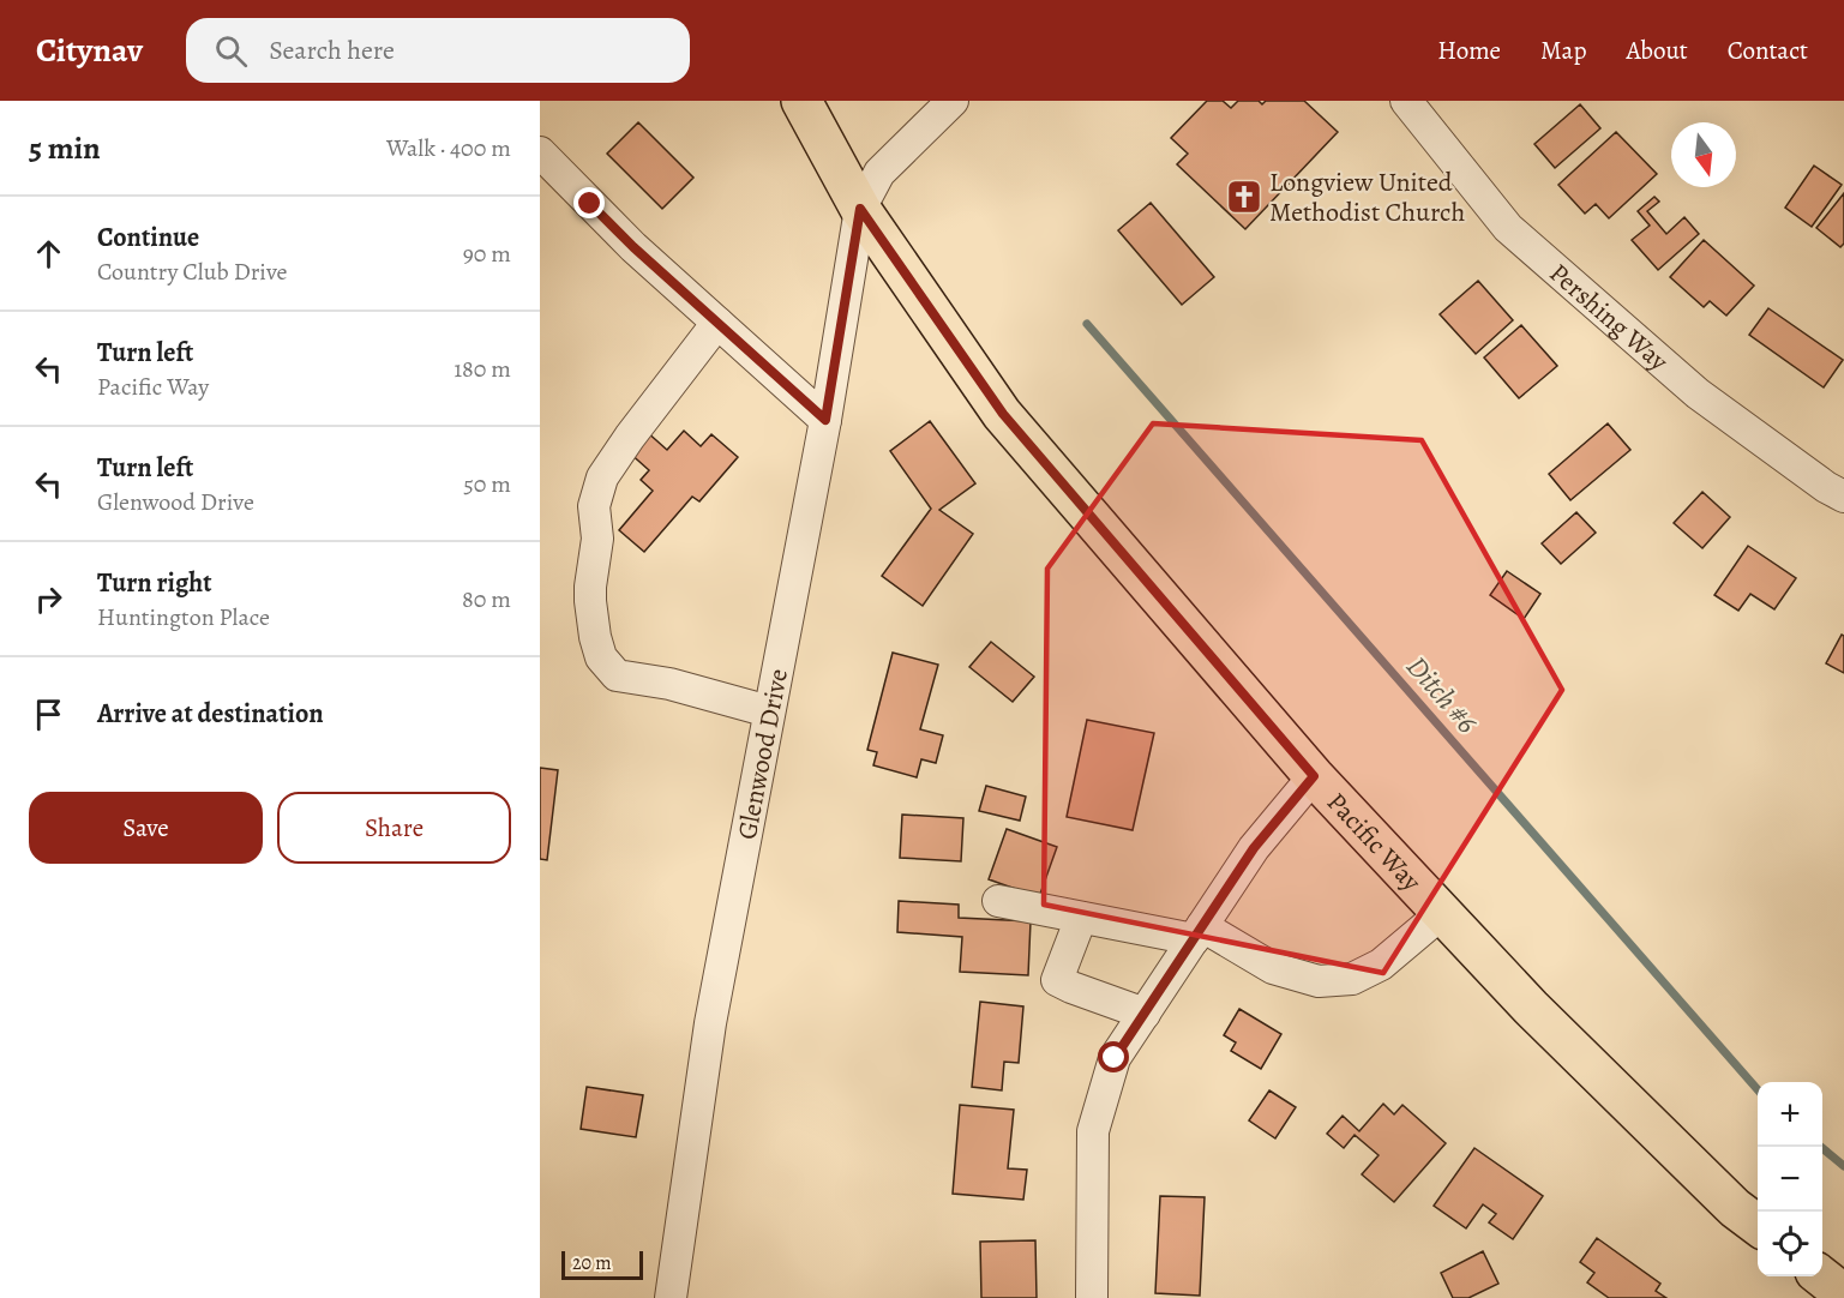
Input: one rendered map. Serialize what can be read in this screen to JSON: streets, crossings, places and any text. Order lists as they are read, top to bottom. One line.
{"streets":{"main road":["Pacific Way"],"street":["Pershing Way","Glenwood Drive"]},"crossings":[["Glenwood Drive","Pacific Way"]],"water":["Ditch #6"],"places":{"church":["Longview United Methodist Church"]},"scale_bar":"20 m","north":"bottom","page":{"header":"Citynav","search":"Search here","nav":["Home","Map","About","Contact"],"heading":["5 min","Walk · 400 m"],"list":[["Continue","Country Club Drive","90 m"],["Turn left","Pacific Way","180 m"],["Turn left","Glenwood Drive","50 m"],["Turn right","Huntington Place","80 m"],"Arrive at destination"],"buttons":["Save","Share"],"map_buttons":["+","−"],"scale":"20 m"}}
